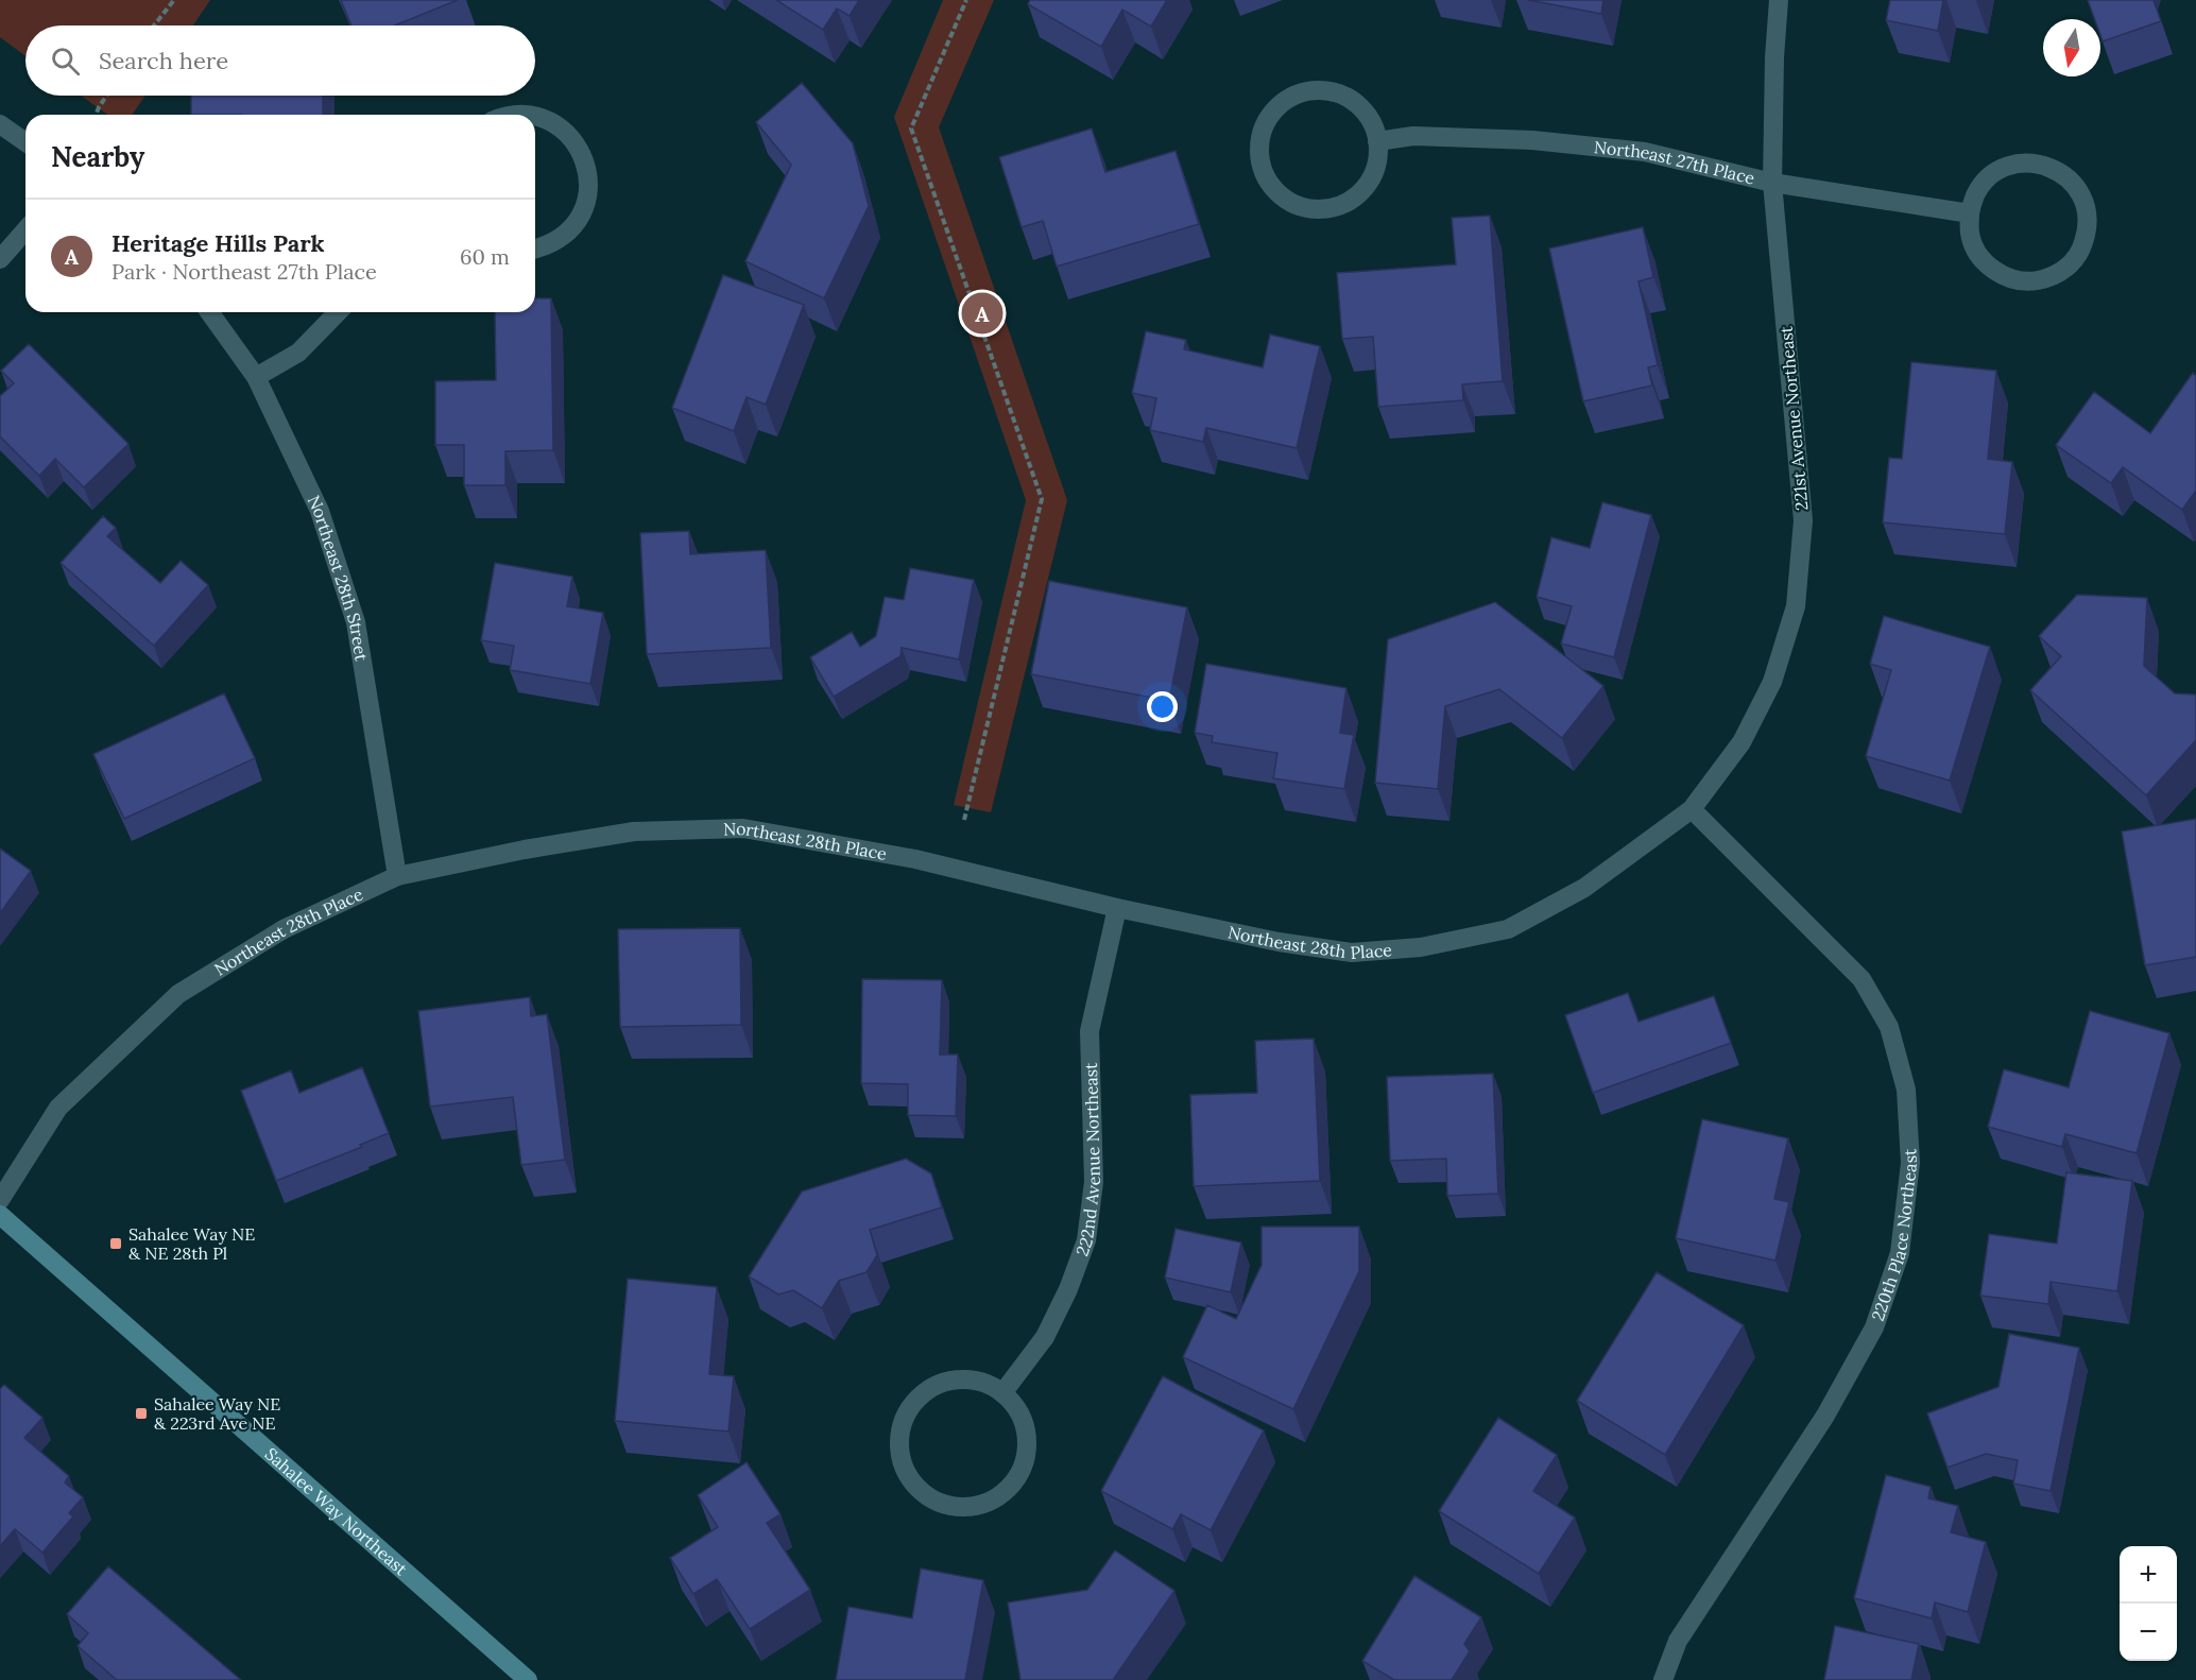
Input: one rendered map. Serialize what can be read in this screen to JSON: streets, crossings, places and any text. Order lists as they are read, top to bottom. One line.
{"streets":{"main road":["Sahalee Way Northeast"],"street":["Northeast 27th Place","221st Avenue Northeast","Northeast 28th Street","Northeast 28th Place","222nd Avenue Northeast","220th Place Northeast"]},"crossings":[["Northeast 27th Place","221st Avenue Northeast"],["221st Avenue Northeast","Northeast 28th Place"],["221st Avenue Northeast","220th Place Northeast"],["Northeast 28th Street","Northeast 28th Place"],["Northeast 28th Place","222nd Avenue Northeast"],["Northeast 28th Place","220th Place Northeast"]],"places":{"transit":["Sahalee Way NE & NE 28th Pl","Sahalee Way NE & 223rd Ave NE"]},"north":"bottom","page":{"search":"Search here","heading":"Nearby","list":[{"mark":"A","name":"Heritage Hills Park","note":"Park · Northeast 27th Place","value":"60 m"}],"pins":"A","map_buttons":["+","−"]}}
